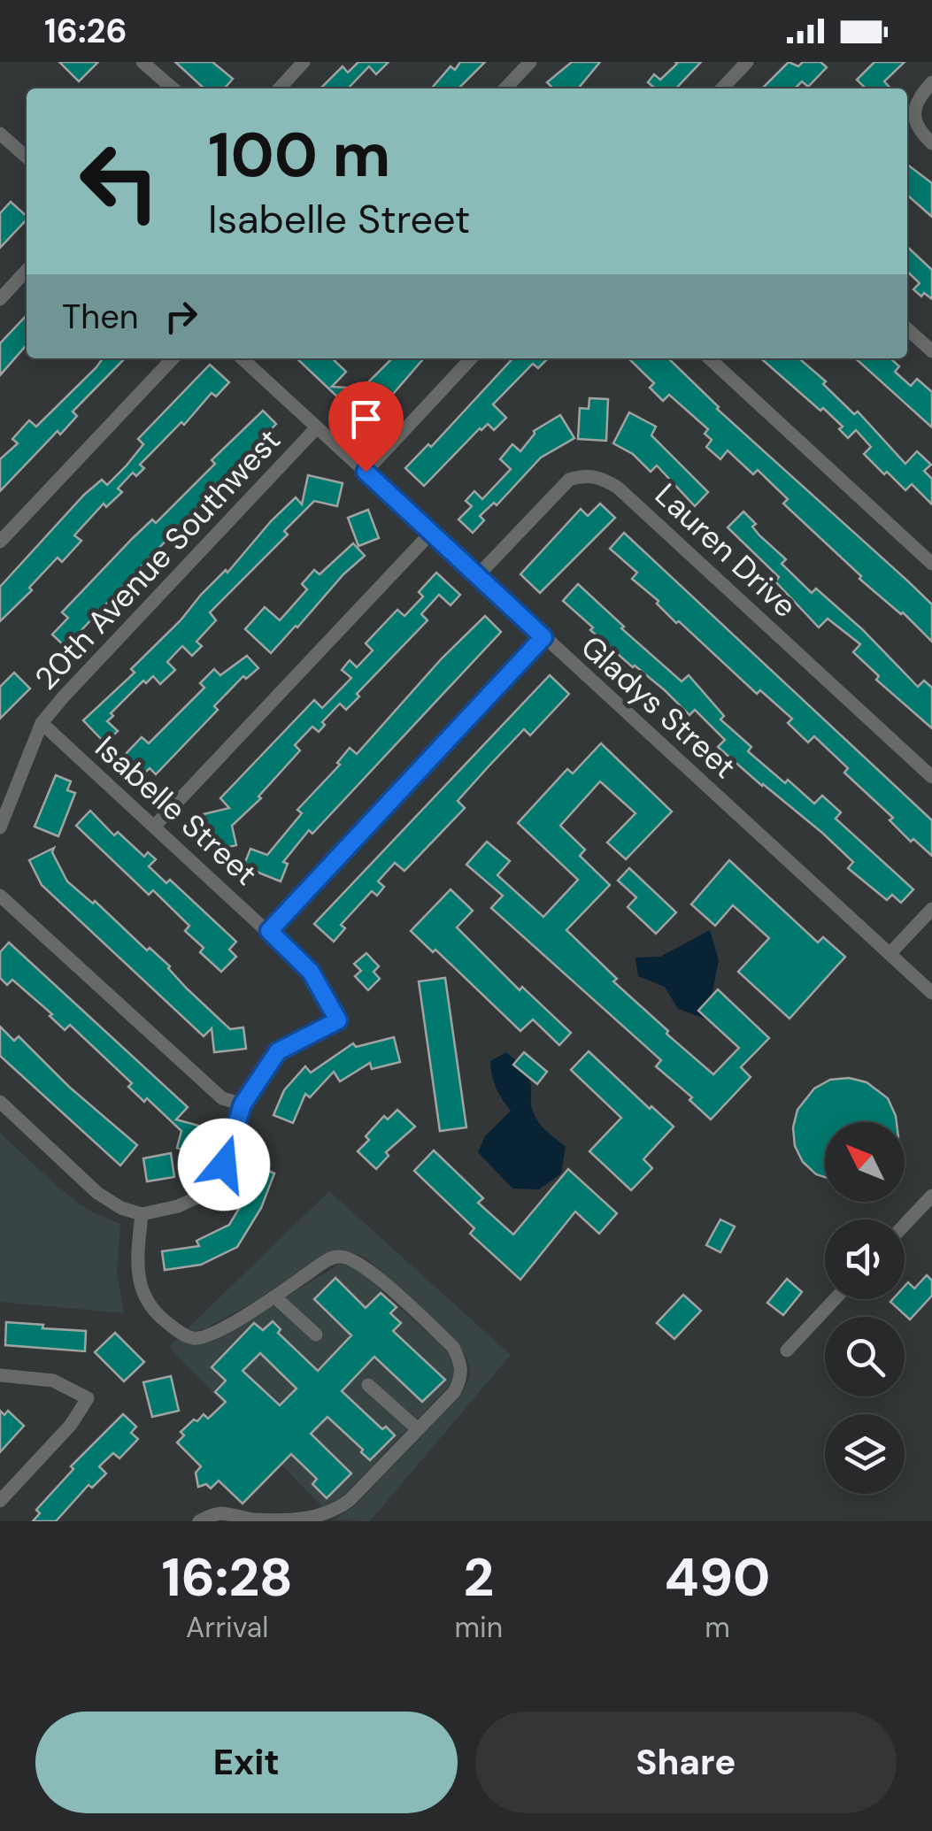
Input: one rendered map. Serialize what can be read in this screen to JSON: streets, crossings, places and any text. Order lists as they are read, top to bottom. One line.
{"streets":{"street":["Lauren Drive","20th Avenue Southwest","Gladys Street","Isabelle Street"]},"crossings":[["Lauren Drive","Gladys Street"],["20th Avenue Southwest","Gladys Street"],["20th Avenue Southwest","Isabelle Street"]],"north":"top left","page":{"status":"16:26","turn":["100 m","Isabelle Street"],"then":"Then","eta":["16:28","Arrival","2","min","490","m"],"buttons":["Exit","Share"]}}
